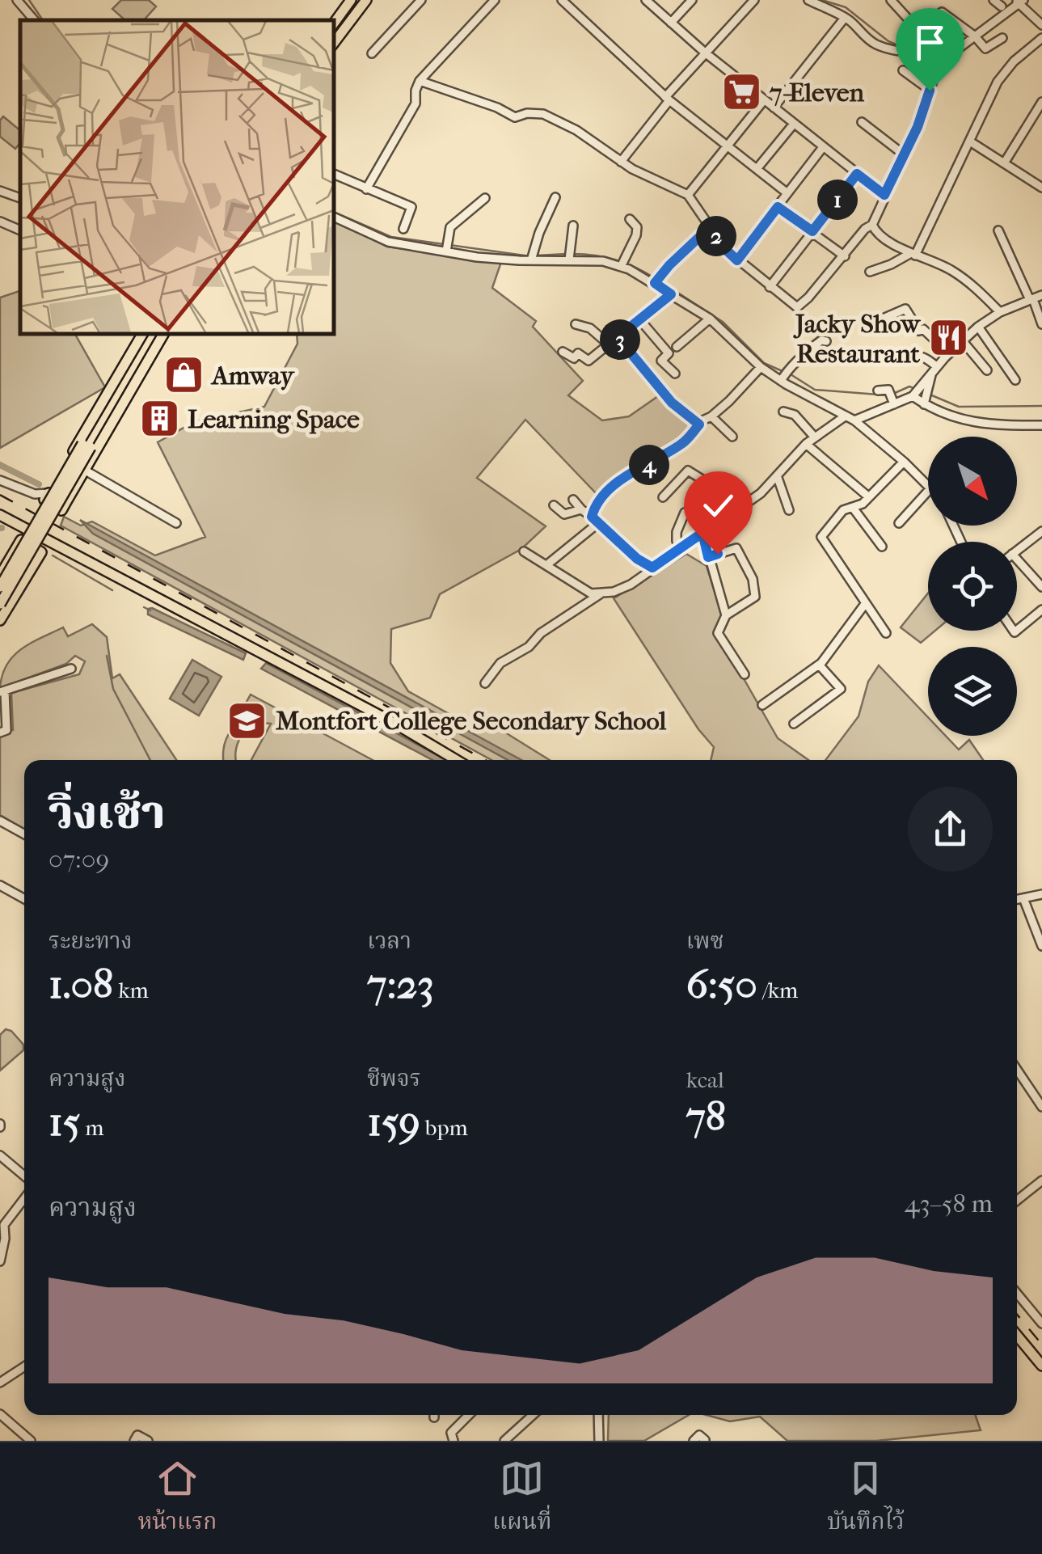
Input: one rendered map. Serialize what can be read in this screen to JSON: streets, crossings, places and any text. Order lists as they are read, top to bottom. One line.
{"places":{"supermarket":["7-Eleven"],"restaurant":["Jacky Show Restaurant"],"shop":["Amway"],"building":["Learning Space"],"school or university":["Montfort College Secondary School"]},"north":"bottom right","page":{"pins":["1","2","3","4"],"heading":["วิ่งเช้า","07:09"],"stats":[["ระยะทาง","1.08 km"],["เวลา","7:23"],["เพซ","6:50 /km"],["ความสูง","15 m"],["ชีพจร","159 bpm"],["kcal","78"]],"chart":["ความสูง","43–58 m"],"tabs":["หน้าแรก","แผนที่","บันทึกไว้"]}}
